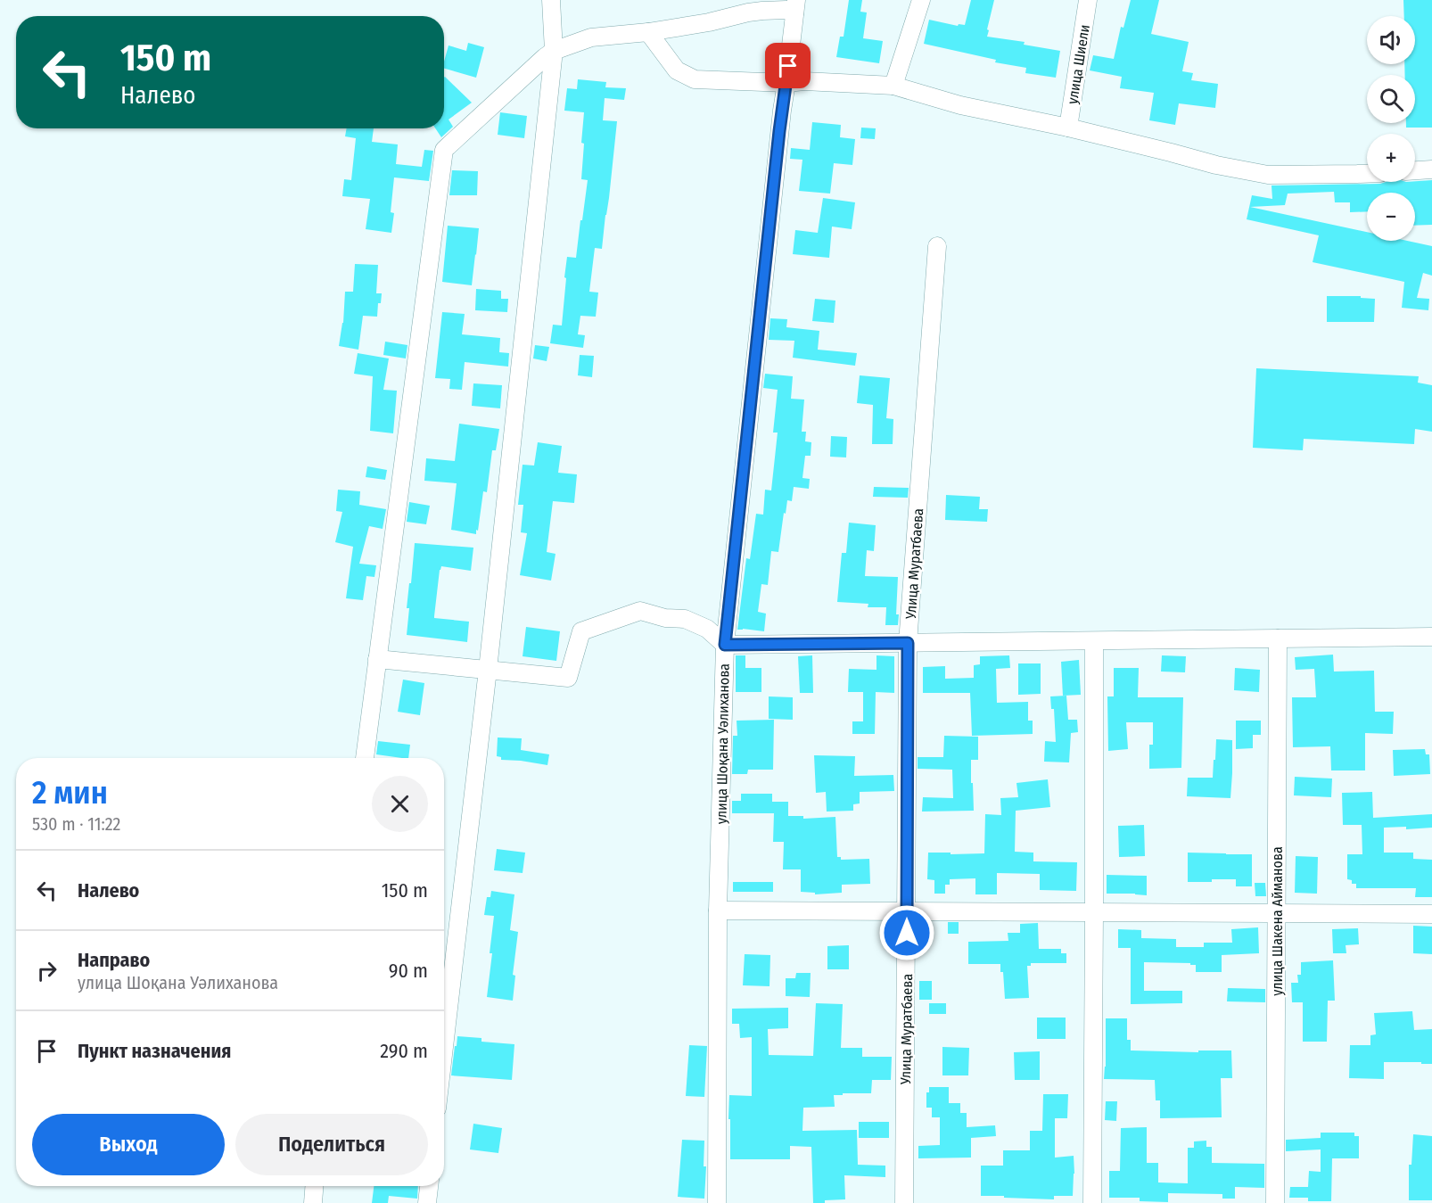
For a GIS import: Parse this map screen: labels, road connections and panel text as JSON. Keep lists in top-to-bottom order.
{
  "streets": {
    "street": [
      "улица Шиели",
      "Улица Муратбаева",
      "улица Шоқана Уәлиханова",
      "улица Шакена Айманова"
    ]
  },
  "page": {
    "map_buttons": ["+", "−"],
    "turn": ["150 m", "Налево"],
    "heading": ["2 мин", "530 m · 11:22"],
    "list": [
      {
        "name": "Налево",
        "value": "150 m"
      },
      {
        "name": "Направо",
        "note": "улица Шоқана Уәлиханова",
        "value": "90 m"
      },
      {
        "name": "Пункт назначения",
        "value": "290 m"
      }
    ],
    "buttons": ["Выход", "Поделиться"]
  }
}
